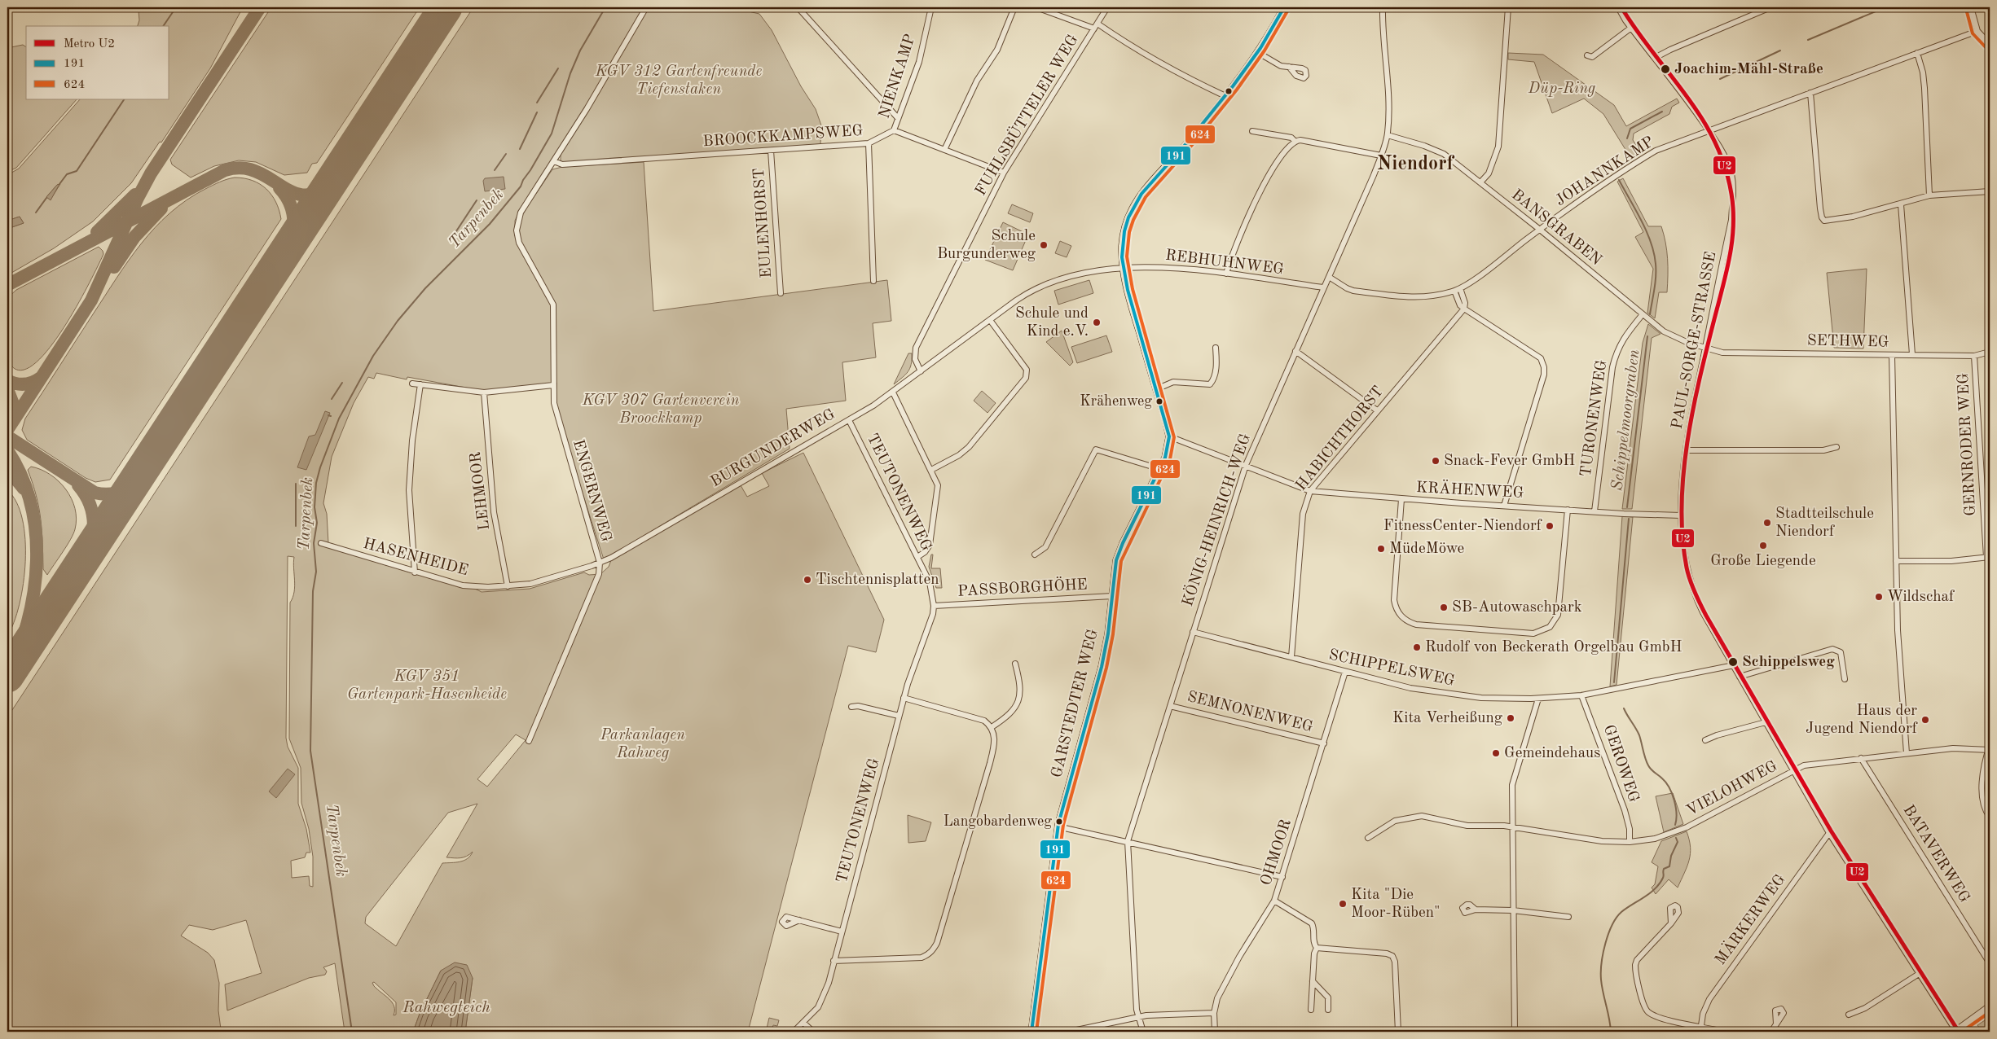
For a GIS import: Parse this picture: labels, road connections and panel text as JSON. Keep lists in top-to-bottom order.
{
  "streets": {
    "main road": ["GARSTEDTER WEG"],
    "street": [
      "NIENKAMP",
      "FUHLSBÜTTELER WEG",
      "BROOCKKAMPSWEG",
      "JOHANNKAMP",
      "EULENHORST",
      "BANSGRABEN",
      "REBHUHNWEG",
      "PAUL-SORGE-STRASSE",
      "SETHWEG",
      "TURONENWEG",
      "HABICHTHORST",
      "GERNRODER WEG",
      "BURGUNDERWEG",
      "LEHMOOR",
      "ENGERNWEG",
      "KRÄHENWEG",
      "TEUTONENWEG",
      "KÖNIG-HEINRICH-WEG",
      "HASENHEIDE",
      "PASSBORGHÖHE",
      "SCHIPPELSWEG",
      "SEMNONENWEG",
      "GEROWEG",
      "VIELOHWEG",
      "OHMOOR",
      "BATAVERWEG",
      "MÄRKERWEG"
    ]
  },
  "crossings": [
    ["NIENKAMP", "BROOCKKAMPSWEG"],
    ["FUHLSBÜTTELER WEG", "BURGUNDERWEG"],
    ["BROOCKKAMPSWEG", "EULENHORST"],
    ["BROOCKKAMPSWEG", "ENGERNWEG"],
    ["JOHANNKAMP", "BANSGRABEN"],
    ["JOHANNKAMP", "PAUL-SORGE-STRASSE"],
    ["BANSGRABEN", "PAUL-SORGE-STRASSE"],
    ["BANSGRABEN", "SETHWEG"],
    ["BANSGRABEN", "TURONENWEG"],
    ["BANSGRABEN", "KÖNIG-HEINRICH-WEG"],
    ["REBHUHNWEG", "BURGUNDERWEG"],
    ["REBHUHNWEG", "KÖNIG-HEINRICH-WEG"],
    ["REBHUHNWEG", "GARSTEDTER WEG"],
    ["PAUL-SORGE-STRASSE", "SETHWEG"],
    ["PAUL-SORGE-STRASSE", "KRÄHENWEG"],
    ["PAUL-SORGE-STRASSE", "SCHIPPELSWEG"],
    ["PAUL-SORGE-STRASSE", "VIELOHWEG"],
    ["PAUL-SORGE-STRASSE", "MÄRKERWEG"],
    ["SETHWEG", "GERNRODER WEG"],
    ["TURONENWEG", "KRÄHENWEG"],
    ["HABICHTHORST", "KRÄHENWEG"],
    ["HABICHTHORST", "SCHIPPELSWEG"],
    ["BURGUNDERWEG", "ENGERNWEG"],
    ["BURGUNDERWEG", "TEUTONENWEG"],
    ["BURGUNDERWEG", "HASENHEIDE"],
    ["BURGUNDERWEG", "GARSTEDTER WEG"],
    ["LEHMOOR", "HASENHEIDE"],
    ["ENGERNWEG", "HASENHEIDE"],
    ["KRÄHENWEG", "KÖNIG-HEINRICH-WEG"],
    ["KRÄHENWEG", "GARSTEDTER WEG"],
    ["TEUTONENWEG", "PASSBORGHÖHE"],
    ["KÖNIG-HEINRICH-WEG", "SCHIPPELSWEG"],
    ["KÖNIG-HEINRICH-WEG", "SEMNONENWEG"],
    ["PASSBORGHÖHE", "GARSTEDTER WEG"],
    ["SCHIPPELSWEG", "GEROWEG"],
    ["SCHIPPELSWEG", "OHMOOR"],
    ["SEMNONENWEG", "OHMOOR"],
    ["GEROWEG", "VIELOHWEG"],
    ["VIELOHWEG", "BATAVERWEG"]
  ],
  "districts": ["Niendorf"],
  "water": ["Tarpenbek", "Schippelmoorgraben", "Rahwegteich"],
  "parks": [
    "KGV 312 Gartenfreunde Tiefenstaken",
    "Düp-Ring",
    "KGV 307 Gartenverein Broockkamp",
    "KGV 351 Gartenpark-Hasenheide",
    "Parkanlagen Rahweg"
  ],
  "places": [
    "Joachim-Mähl-Straße",
    "Schule Burgunderweg",
    "Schule und Kind e.V.",
    "Krähenweg",
    "Snack-Fever GmbH",
    "Stadtteilschule Niendorf",
    "FitnessCenter-Niendorf",
    "Große Liegende",
    "MüdeMöwe",
    "Tischtennisplatten",
    "Wildschaf",
    "SB-Autowaschpark",
    "Rudolf von Beckerath Orgelbau GmbH",
    "Schippelsweg",
    "Kita Verheißung",
    "Haus der Jugend Niendorf",
    "Gemeindehaus",
    "Langobardenweg",
    "Kita \"Die Moor-Rüben\""
  ],
  "lines": ["metro line U2", "transit line 191", "transit line 624"],
  "legend": ["Metro U2", "191", "624"]
}
